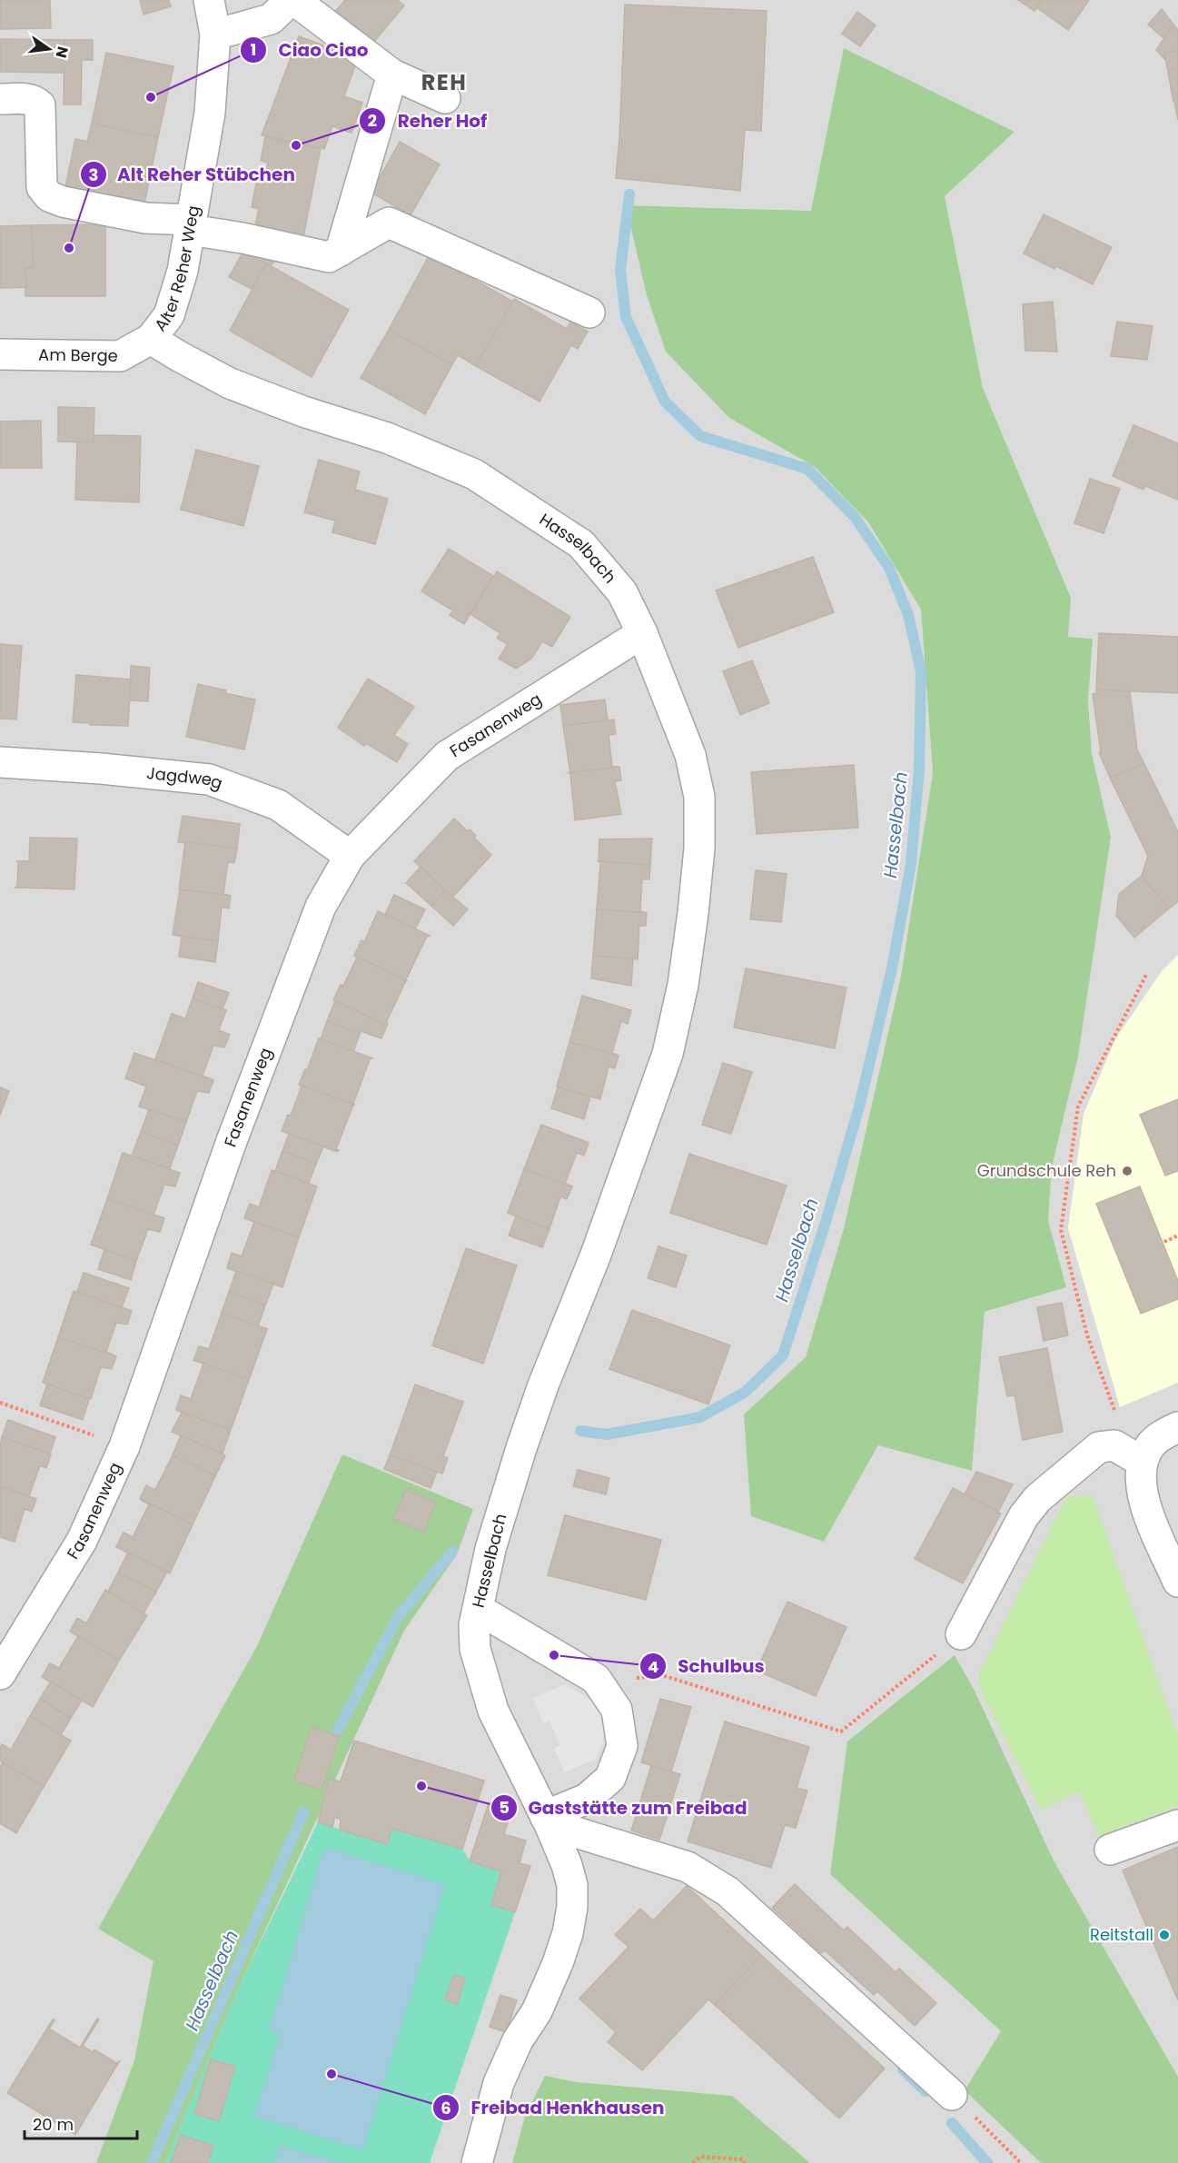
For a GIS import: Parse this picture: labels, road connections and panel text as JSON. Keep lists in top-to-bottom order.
{
  "streets": {
    "street": [
      "Alter Reher Weg",
      "Am Berge",
      "Hasselbach",
      "Fasanenweg",
      "Jagdweg"
    ]
  },
  "crossings": [
    ["Alter Reher Weg", "Am Berge"],
    ["Alter Reher Weg", "Hasselbach"],
    ["Am Berge", "Hasselbach"],
    ["Hasselbach", "Fasanenweg"],
    ["Fasanenweg", "Jagdweg"]
  ],
  "districts": ["REH"],
  "water": ["Hasselbach"],
  "places": [
    "Ciao Ciao",
    "Reher Hof",
    "Alt Reher Stübchen",
    "Grundschule Reh",
    "Schulbus",
    "Gaststätte zum Freibad",
    "Reitstall",
    "Freibad Henkhausen"
  ],
  "scale_bar": "20 m",
  "north": "right"
}
